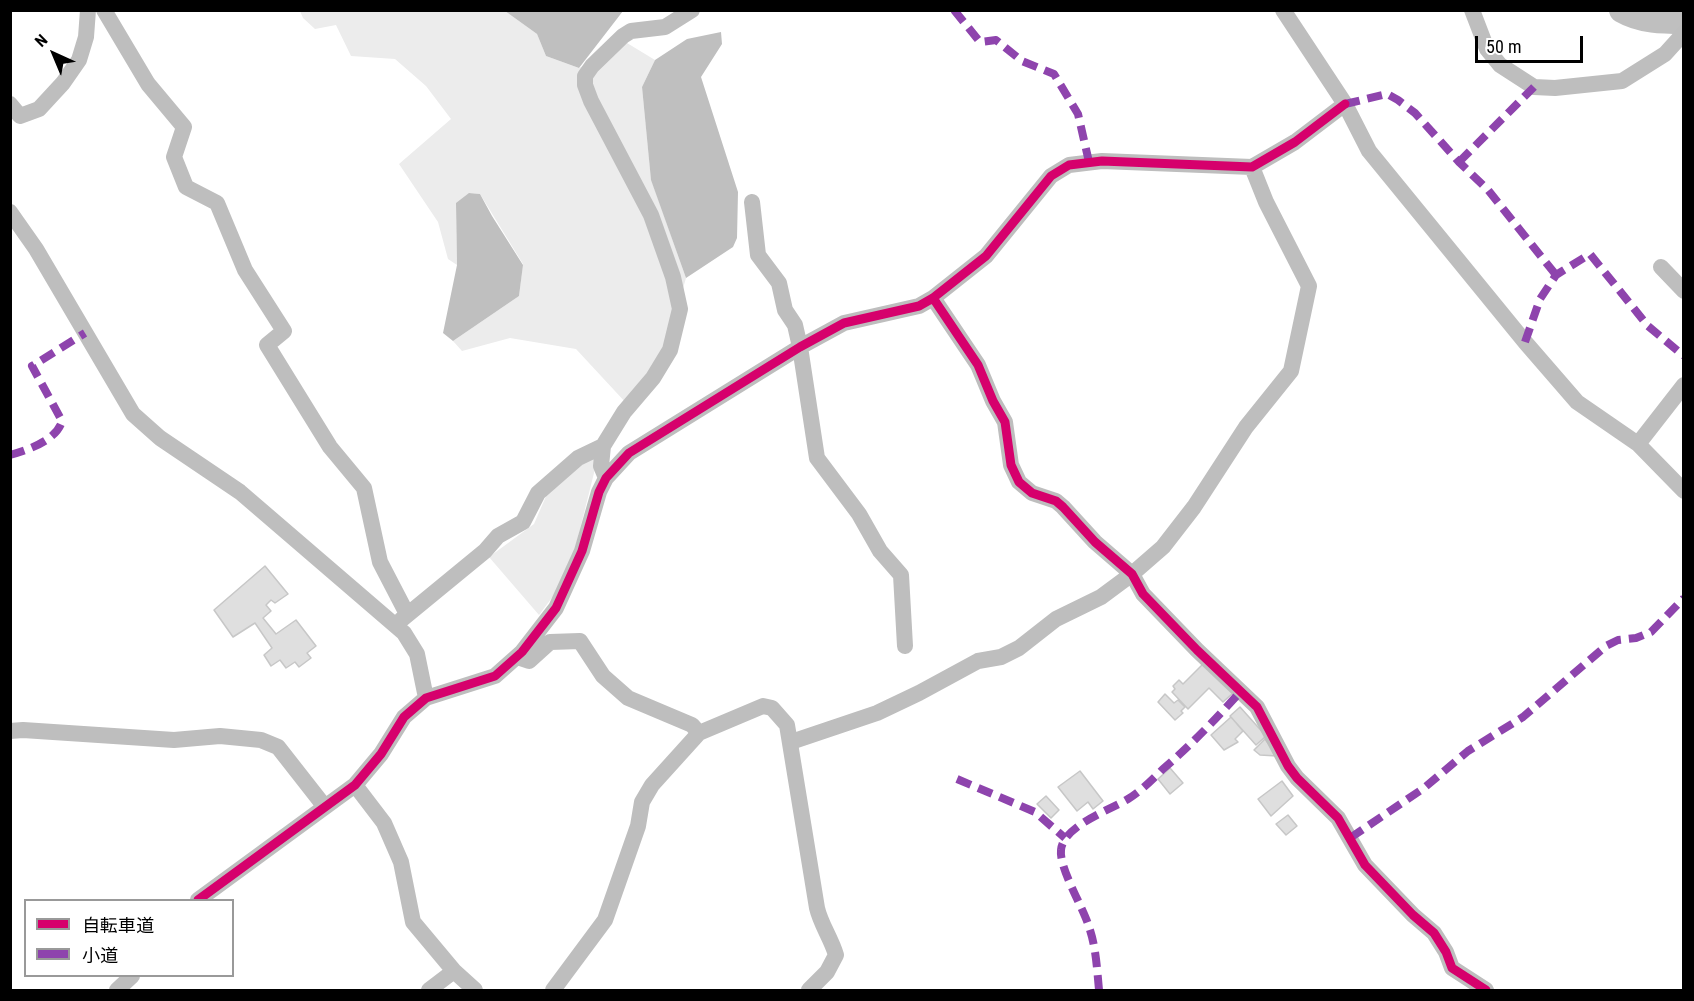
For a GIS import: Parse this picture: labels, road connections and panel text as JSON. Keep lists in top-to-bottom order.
{
  "legend": ["自転車道", "小道"],
  "scale_bar": "50 m",
  "north": "top left"
}
